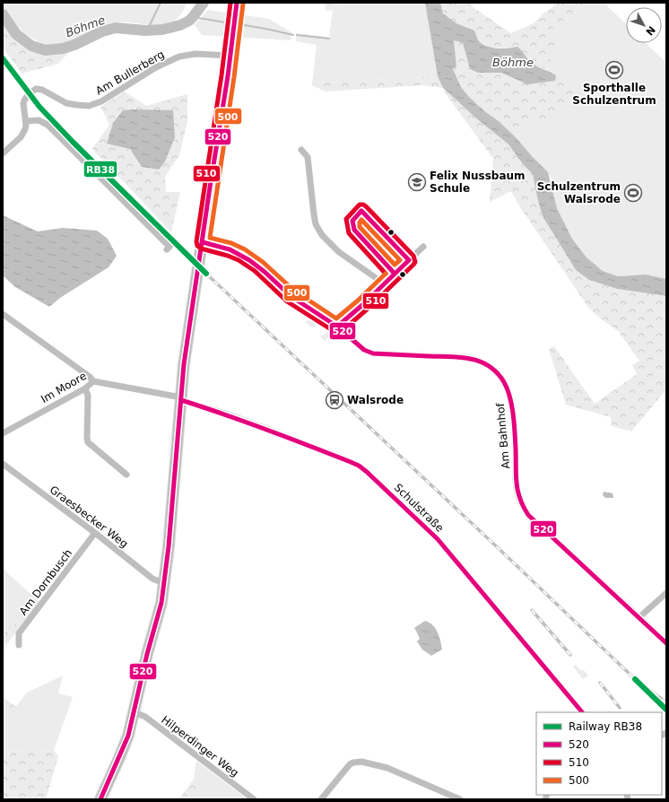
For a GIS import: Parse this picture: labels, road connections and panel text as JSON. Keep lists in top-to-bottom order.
{
  "streets": {
    "street": [
      "Am Bullerberg",
      "Im Moore",
      "Am Bahnhof",
      "Schulstraße",
      "Graesbecker Weg",
      "Am Dornbusch",
      "Hilperdinger Weg"
    ]
  },
  "crossings": [
    ["Im Moore", "Schulstraße"],
    ["Graesbecker Weg", "Am Dornbusch"]
  ],
  "water": ["Böhme"],
  "places": {
    "sports": ["Sporthalle Schulzentrum", "Schulzentrum Walsrode"],
    "school or university": ["Felix Nussbaum Schule"],
    "station": ["Walsrode"]
  },
  "lines": [
    "transit line 520",
    "transit line 510",
    "transit line 500",
    "rail line RB38"
  ],
  "legend": [
    "Railway RB38",
    "520",
    "510",
    "500"
  ],
  "north": "bottom right"
}
